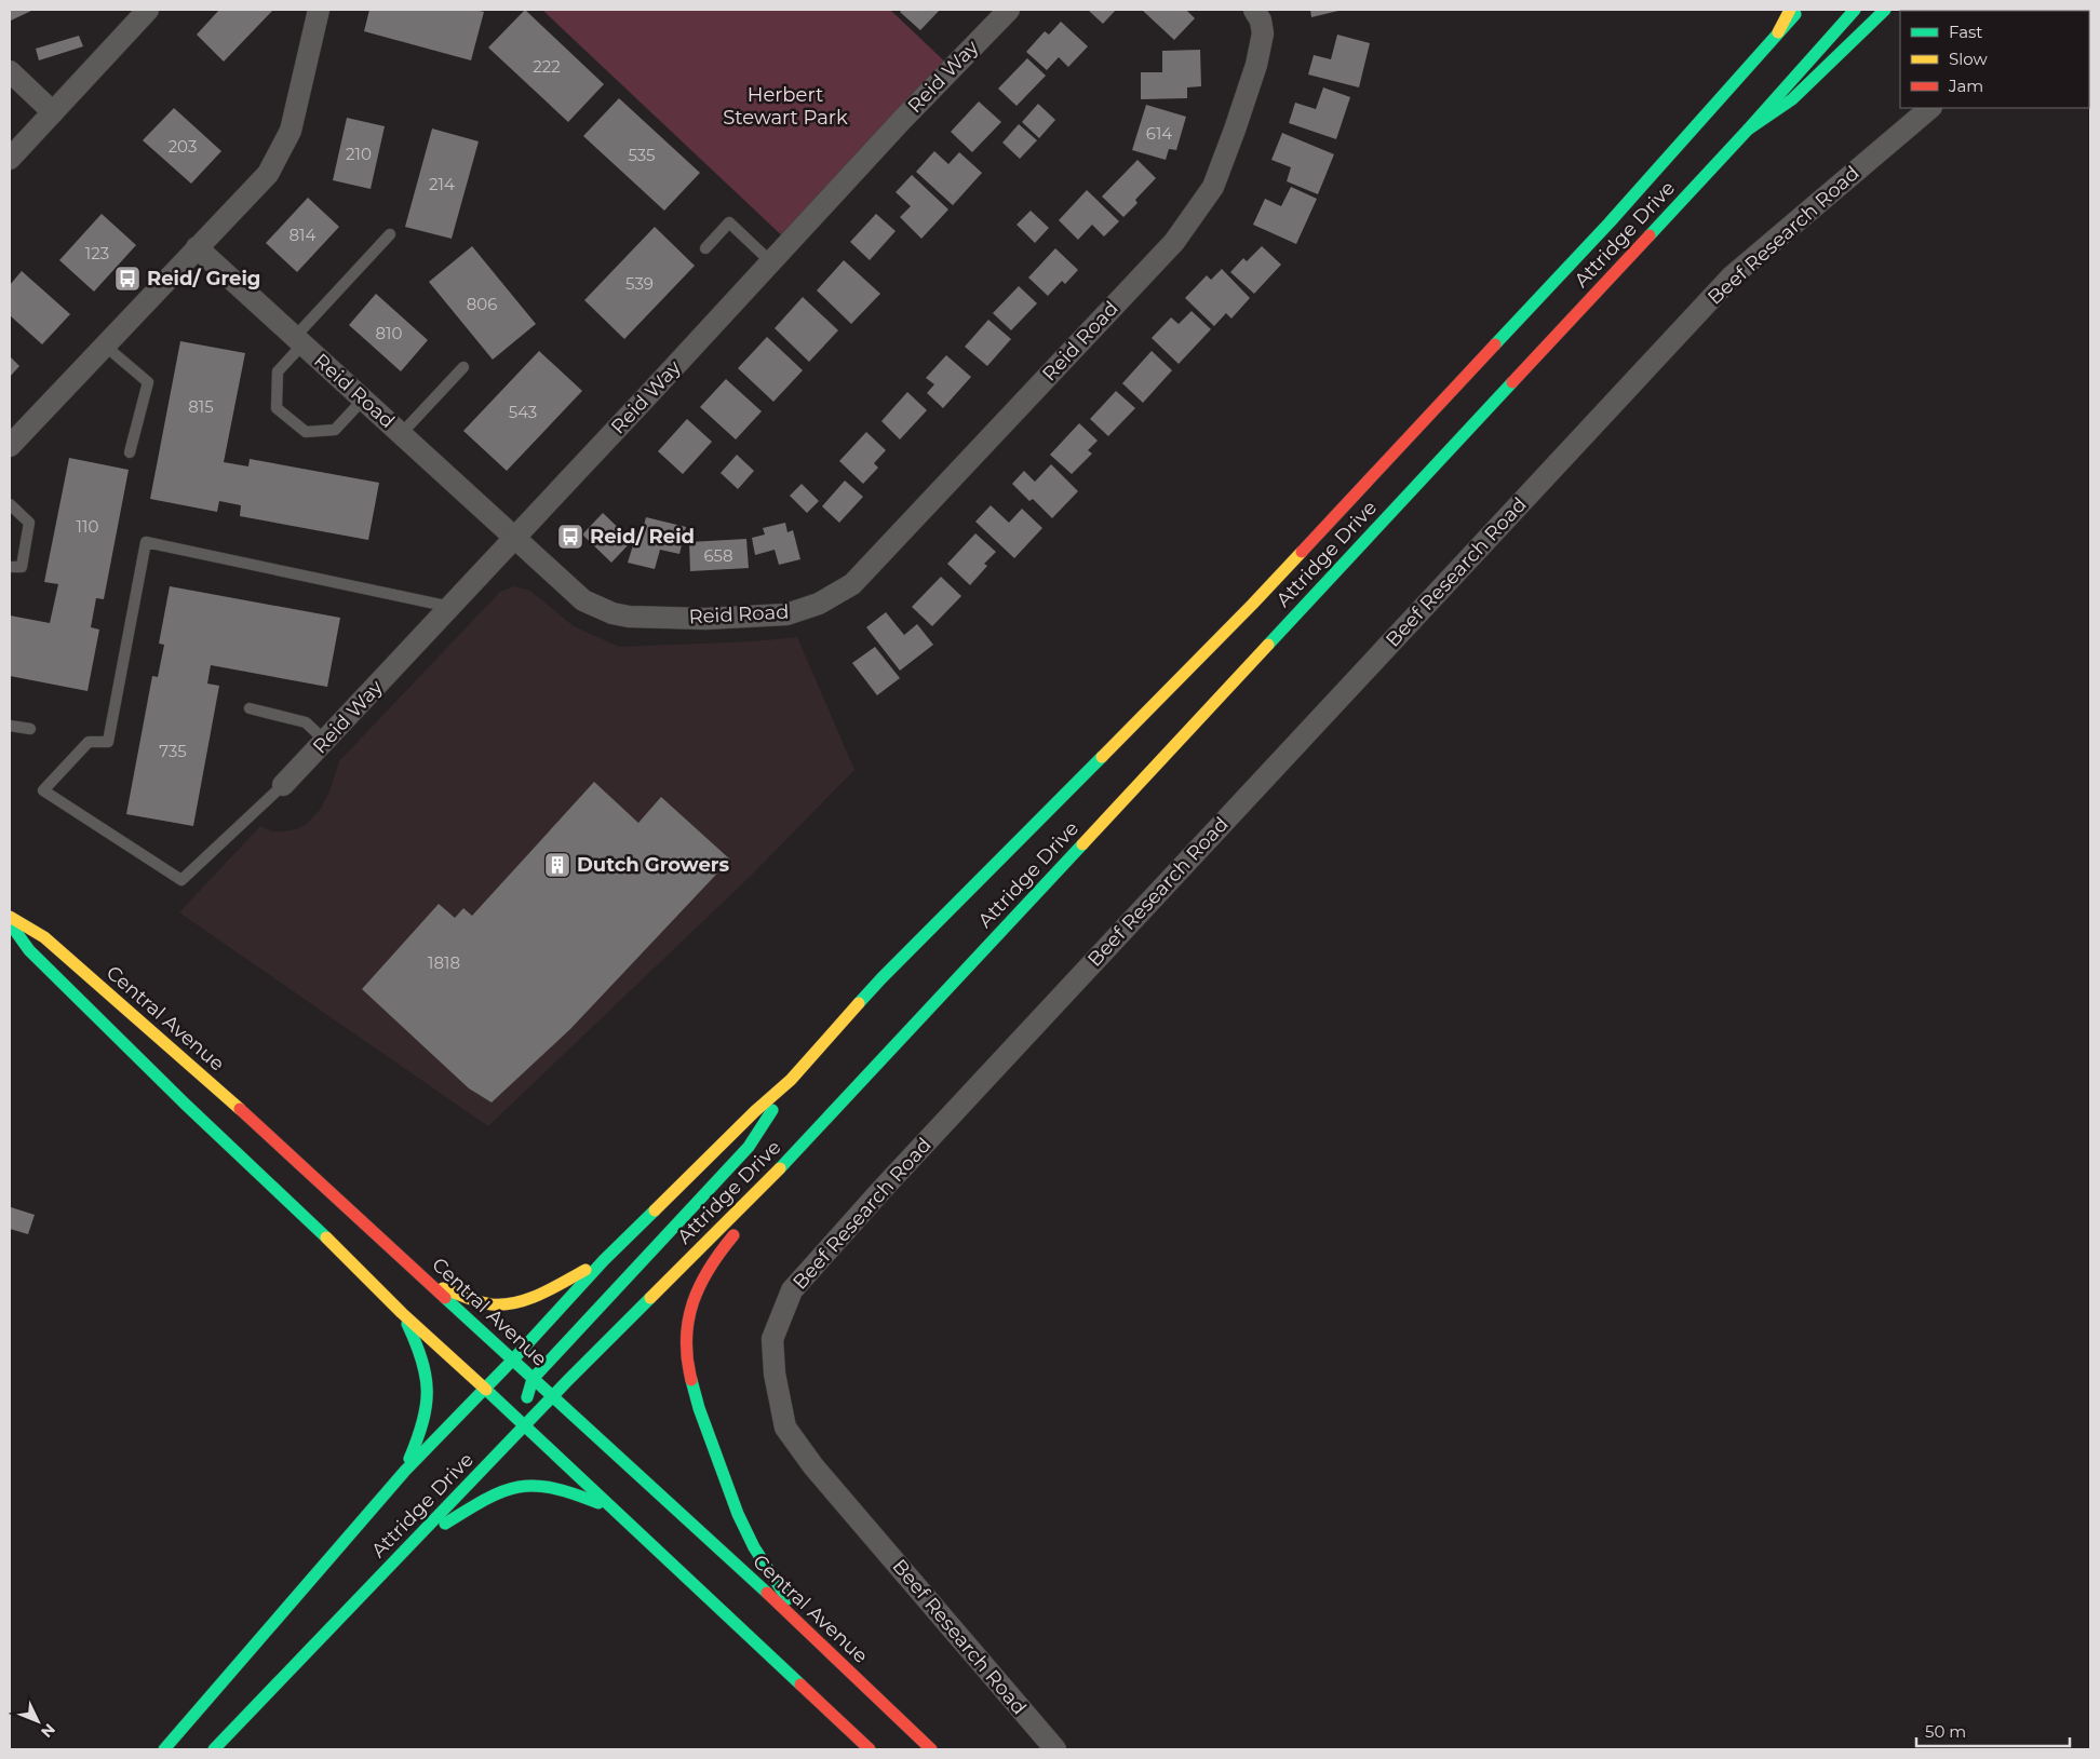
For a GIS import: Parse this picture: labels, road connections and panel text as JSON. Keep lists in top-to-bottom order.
{
  "streets": {
    "main road": ["Attridge Drive", "Central Avenue"],
    "street": ["Reid Way", "Beef Research Road", "Reid Road"]
  },
  "crossings": [
    ["Reid Way", "Reid Road"],
    ["Attridge Drive", "Central Avenue"]
  ],
  "parks": ["Herbert Stewart Park"],
  "places": {
    "bus stop": ["Reid/ Greig", "Reid/ Reid"],
    "building": ["Dutch Growers"]
  },
  "house_numbers": [
    "222",
    "614",
    "203",
    "210",
    "535",
    "214",
    "814",
    "123",
    "539",
    "806",
    "810",
    "815",
    "543",
    "110",
    "658",
    "735",
    "1818"
  ],
  "legend": ["Fast", "Slow", "Jam"],
  "scale_bar": "50 m",
  "north": "bottom right"
}
